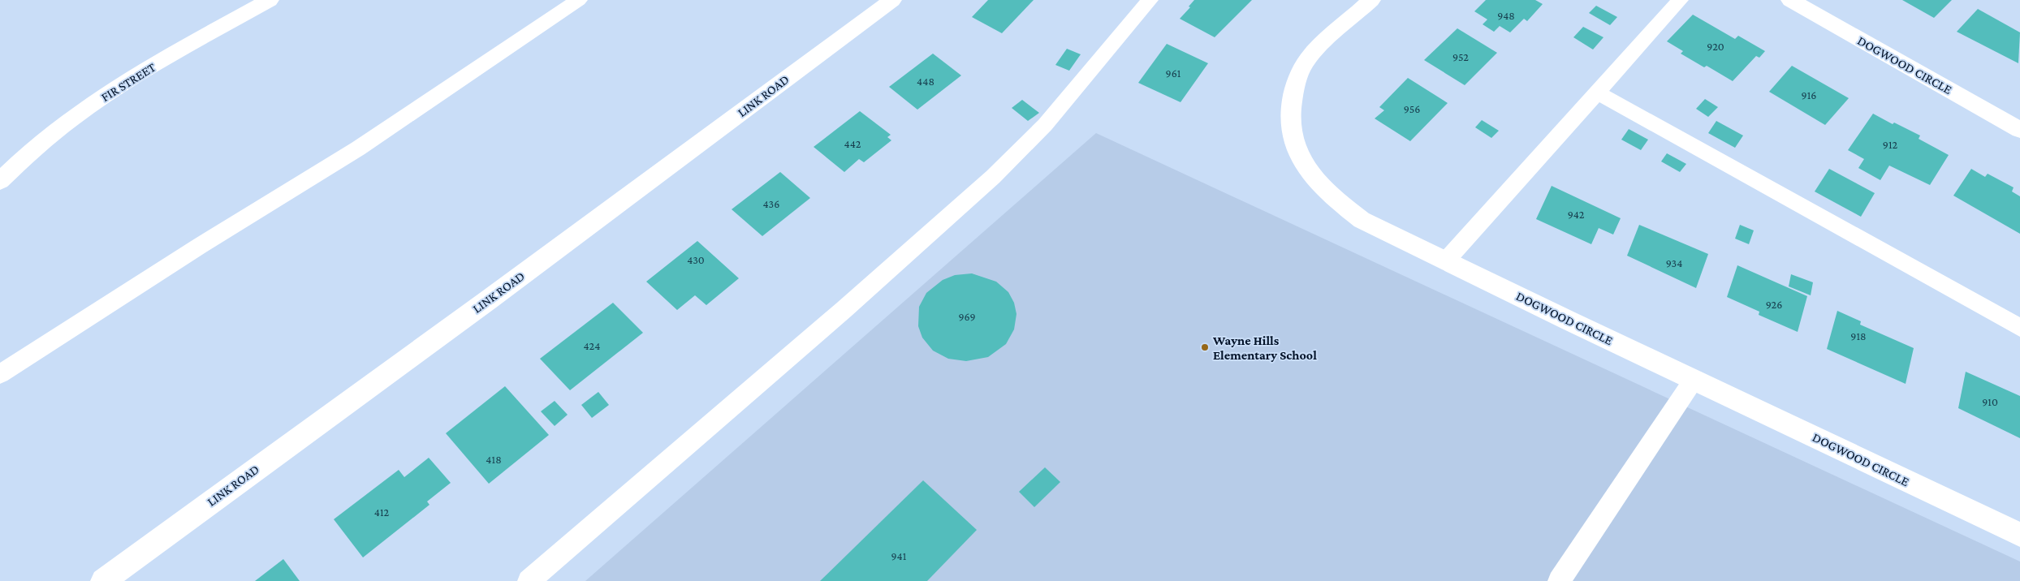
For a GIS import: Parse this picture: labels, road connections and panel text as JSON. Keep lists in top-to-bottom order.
{
  "streets": {
    "street": ["DOGWOOD CIRCLE", "FIR STREET", "LINK ROAD"]
  },
  "places": ["Wayne Hills Elementary School"],
  "house_numbers": [
    "948",
    "920",
    "952",
    "961",
    "448",
    "916",
    "956",
    "442",
    "912",
    "436",
    "942",
    "430",
    "934",
    "926",
    "969",
    "918",
    "424",
    "910",
    "418",
    "412",
    "941"
  ]
}
